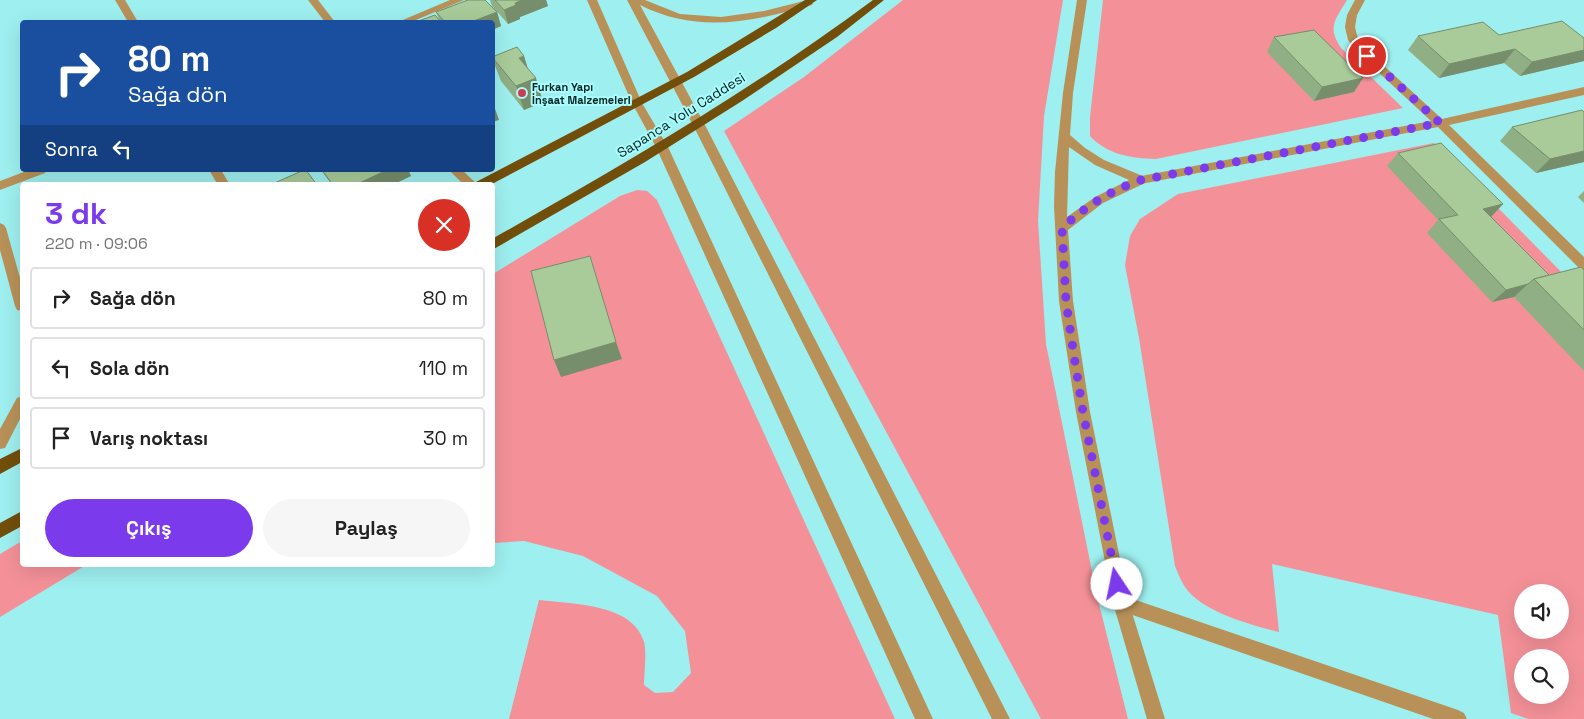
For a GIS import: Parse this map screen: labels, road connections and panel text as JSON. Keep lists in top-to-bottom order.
{
  "streets": {
    "highway": ["Sapanca Yolu Caddesi"]
  },
  "places": ["Furkan Yapı İnşaat Malzemeleri"],
  "page": {
    "turn": ["80 m", "Sağa dön"],
    "then": "Sonra",
    "heading": ["3 dk", "220 m · 09:06"],
    "list": [
      {
        "name": "Sağa dön",
        "value": "80 m"
      },
      {
        "name": "Sola dön",
        "value": "110 m"
      },
      {
        "name": "Varış noktası",
        "value": "30 m"
      }
    ],
    "buttons": ["Çıkış", "Paylaş"]
  }
}
